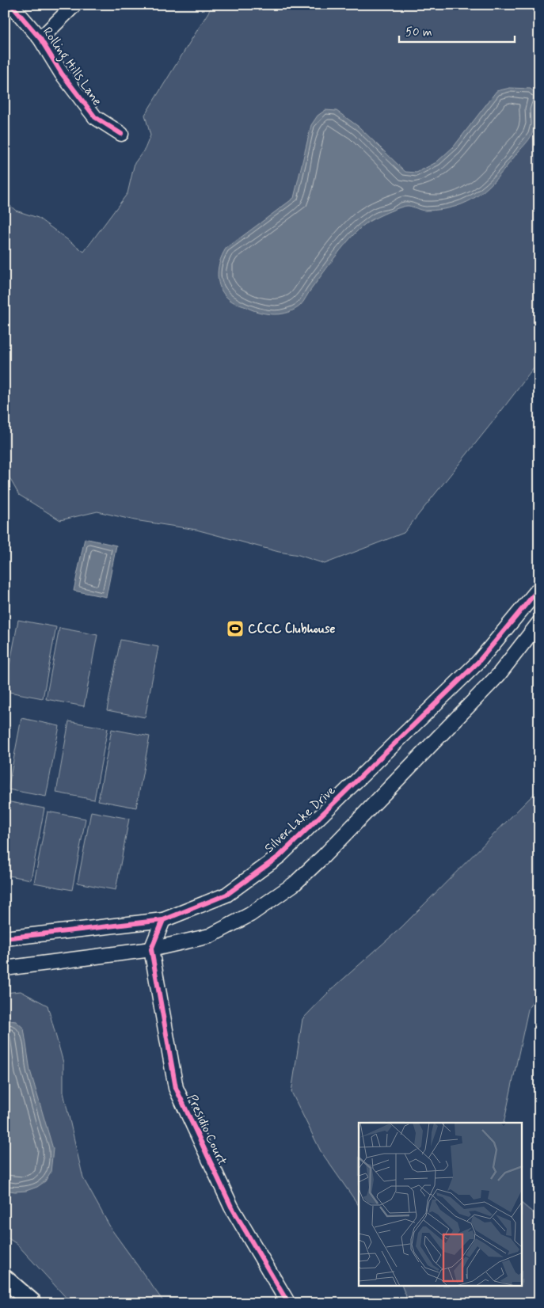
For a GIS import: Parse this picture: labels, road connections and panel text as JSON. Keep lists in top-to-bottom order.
{
  "streets": {
    "street": ["Rolling Hills Lane", "Silver Lake Drive", "Presidio Court"]
  },
  "places": {
    "sports": ["CCCC Clubhouse"]
  },
  "scale_bar": "50 m"
}
